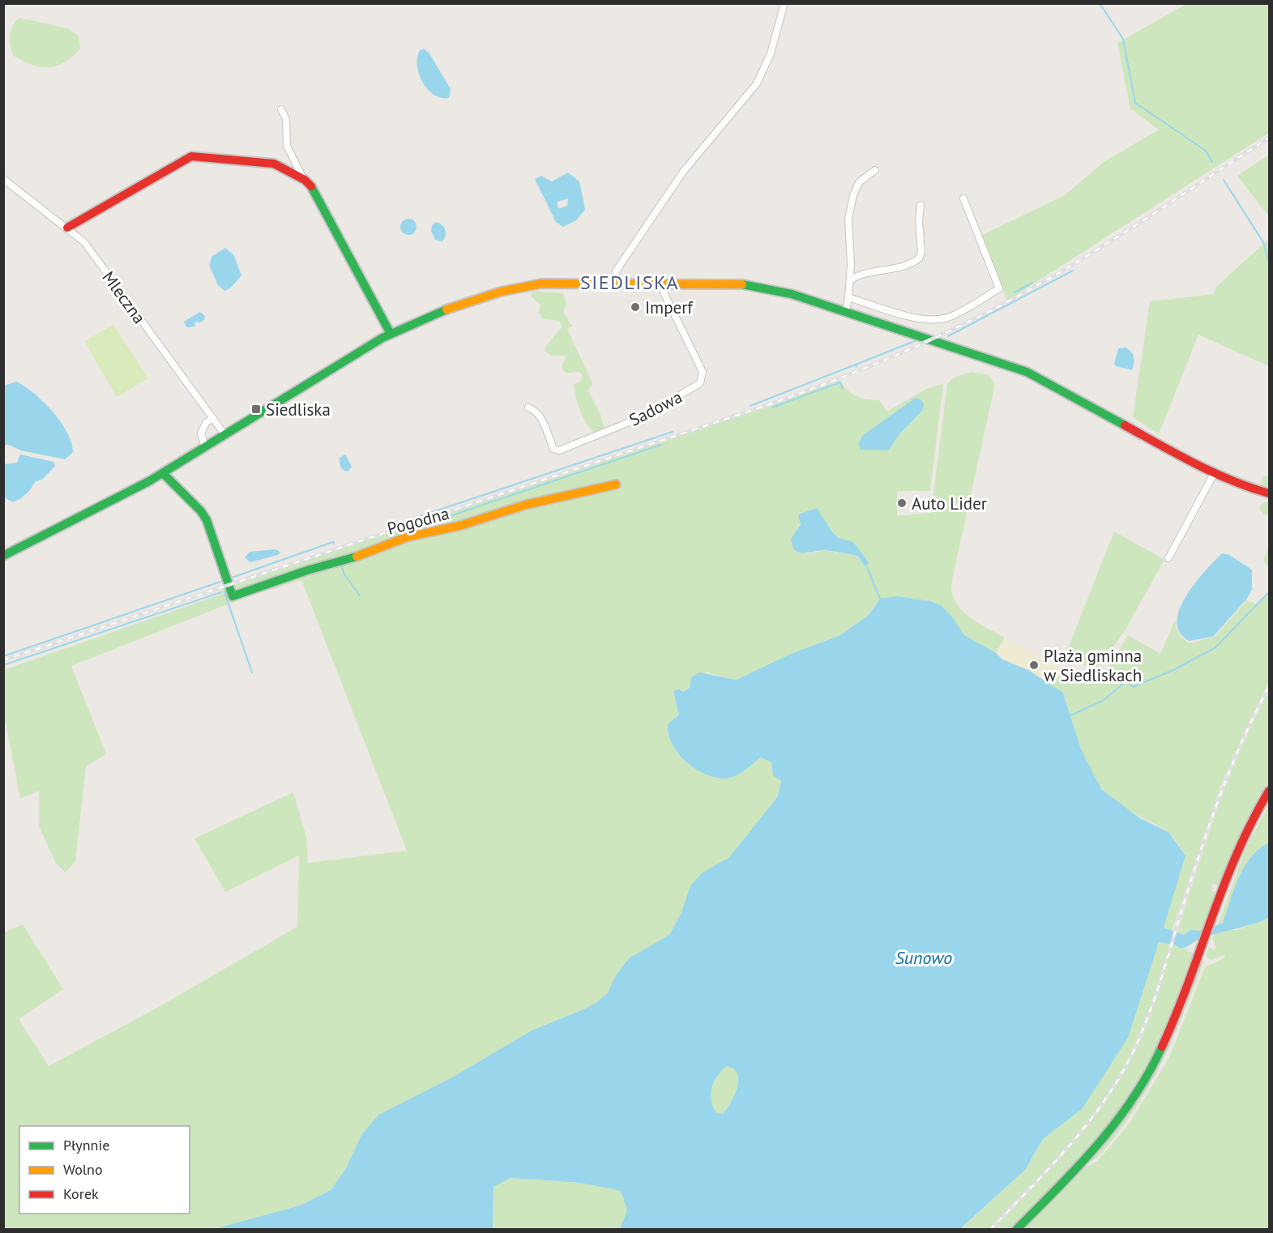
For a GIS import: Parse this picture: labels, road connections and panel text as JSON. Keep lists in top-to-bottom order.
{
  "streets": {
    "main road": ["Pogodna"],
    "street": ["Mleczna", "Sadowa"]
  },
  "districts": ["SIEDLISKA"],
  "water": ["Sunowo"],
  "places": {
    "other": ["Imperf", "Auto Lider", "Plaża gminna w Siedliskach"],
    "transit": ["Siedliska"]
  },
  "legend": ["Płynnie", "Wolno", "Korek"]
}
